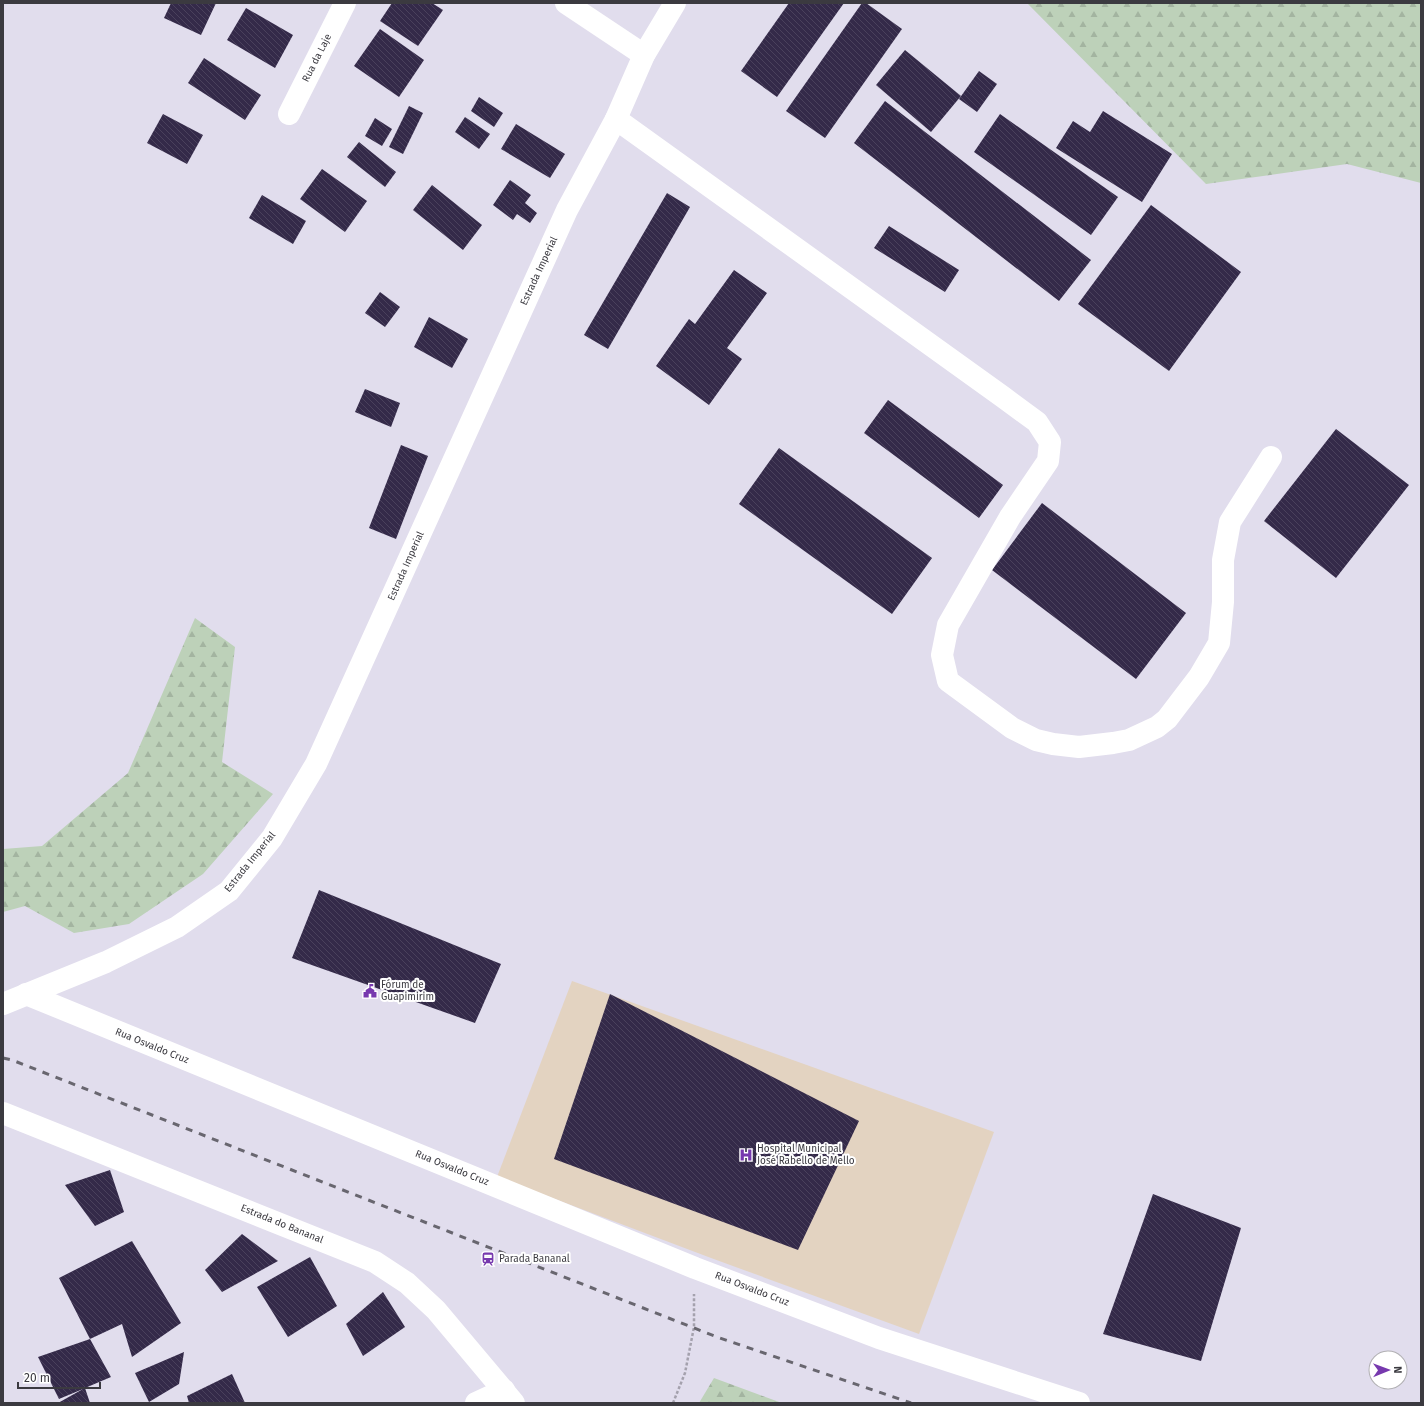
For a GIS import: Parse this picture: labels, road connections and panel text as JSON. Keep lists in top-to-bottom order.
{
  "streets": {
    "street": [
      "Rua da Laje",
      "Estrada Imperial",
      "Rua Osvaldo Cruz",
      "Estrada do Bananal"
    ]
  },
  "crossings": [
    ["Estrada Imperial", "Rua Osvaldo Cruz"]
  ],
  "places": {
    "public building": ["Fórum de Guapimirim"],
    "hospital": ["Hospital Municipal José Rabello de Mello"],
    "station": ["Parada Bananal"]
  },
  "scale_bar": "20 m",
  "north": "right"
}
